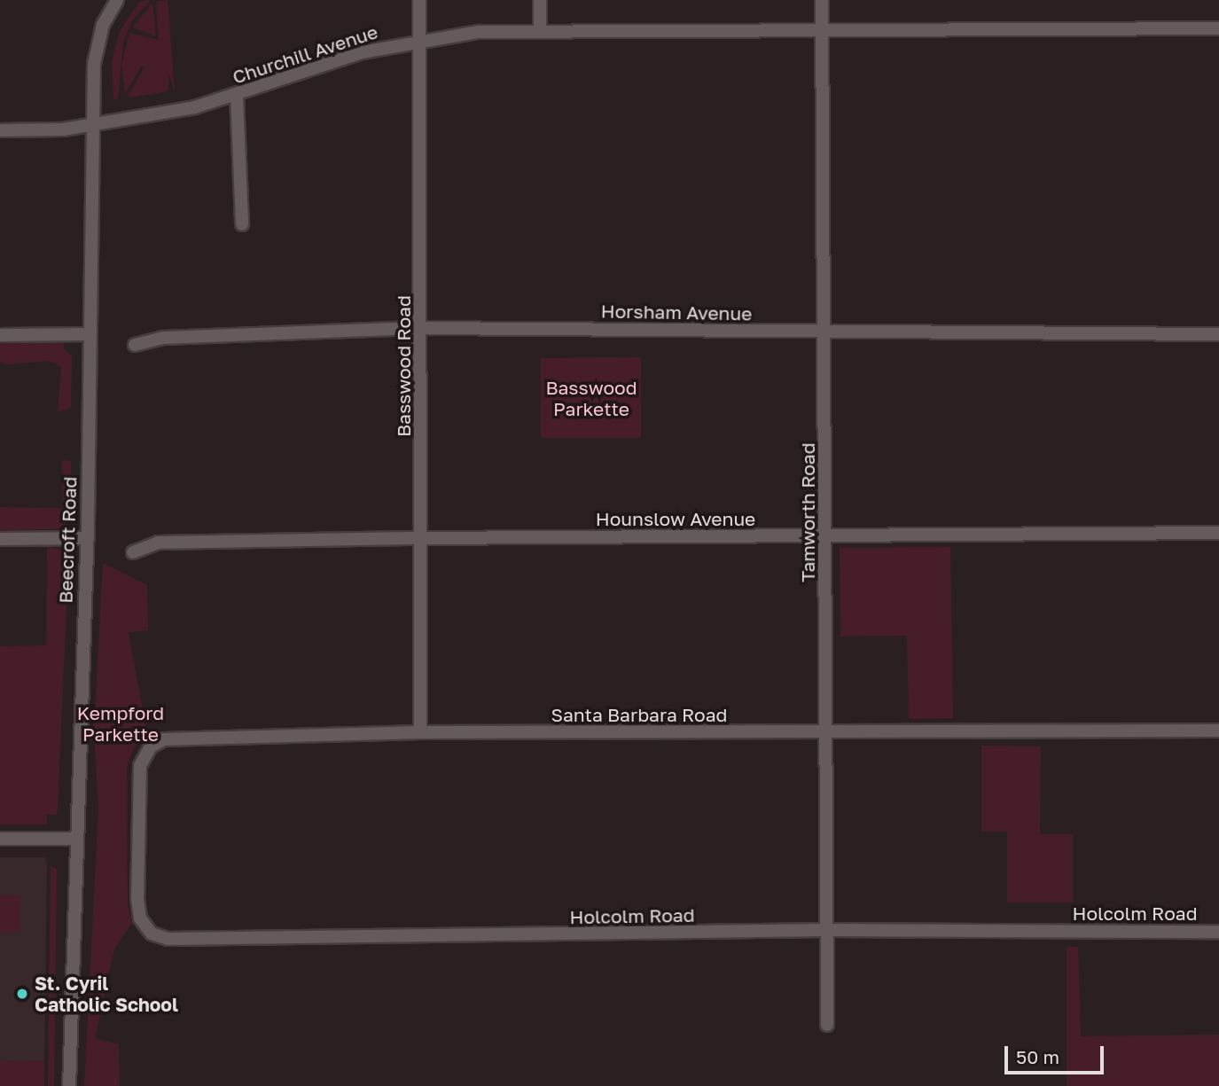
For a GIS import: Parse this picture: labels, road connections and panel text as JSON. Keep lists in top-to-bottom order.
{
  "streets": {
    "street": [
      "Churchill Avenue",
      "Horsham Avenue",
      "Basswood Road",
      "Tamworth Road",
      "Hounslow Avenue",
      "Beecroft Road",
      "Santa Barbara Road",
      "Holcolm Road"
    ]
  },
  "crossings": [
    ["Churchill Avenue", "Basswood Road"],
    ["Churchill Avenue", "Tamworth Road"],
    ["Churchill Avenue", "Beecroft Road"],
    ["Horsham Avenue", "Basswood Road"],
    ["Horsham Avenue", "Tamworth Road"],
    ["Basswood Road", "Hounslow Avenue"],
    ["Basswood Road", "Santa Barbara Road"],
    ["Tamworth Road", "Hounslow Avenue"],
    ["Tamworth Road", "Santa Barbara Road"],
    ["Tamworth Road", "Holcolm Road"],
    ["Santa Barbara Road", "Holcolm Road"]
  ],
  "parks": ["Basswood Parkette", "Kempford Parkette"],
  "places": ["St. Cyril Catholic School"],
  "scale_bar": "50 m"
}
